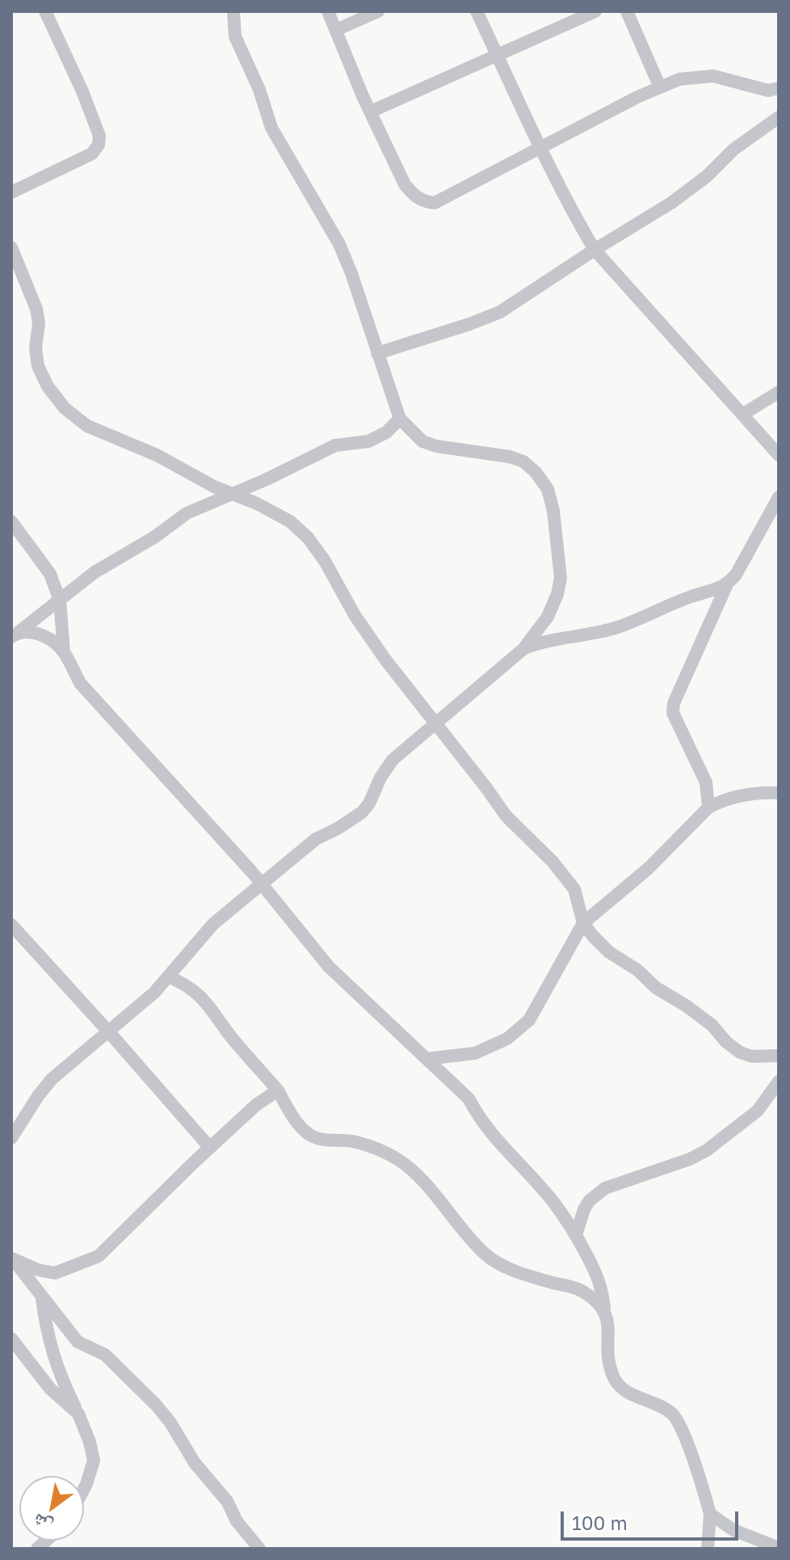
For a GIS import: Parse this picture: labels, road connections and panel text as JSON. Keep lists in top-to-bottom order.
{
  "scale_bar": "100 m",
  "north": "bottom left"
}
